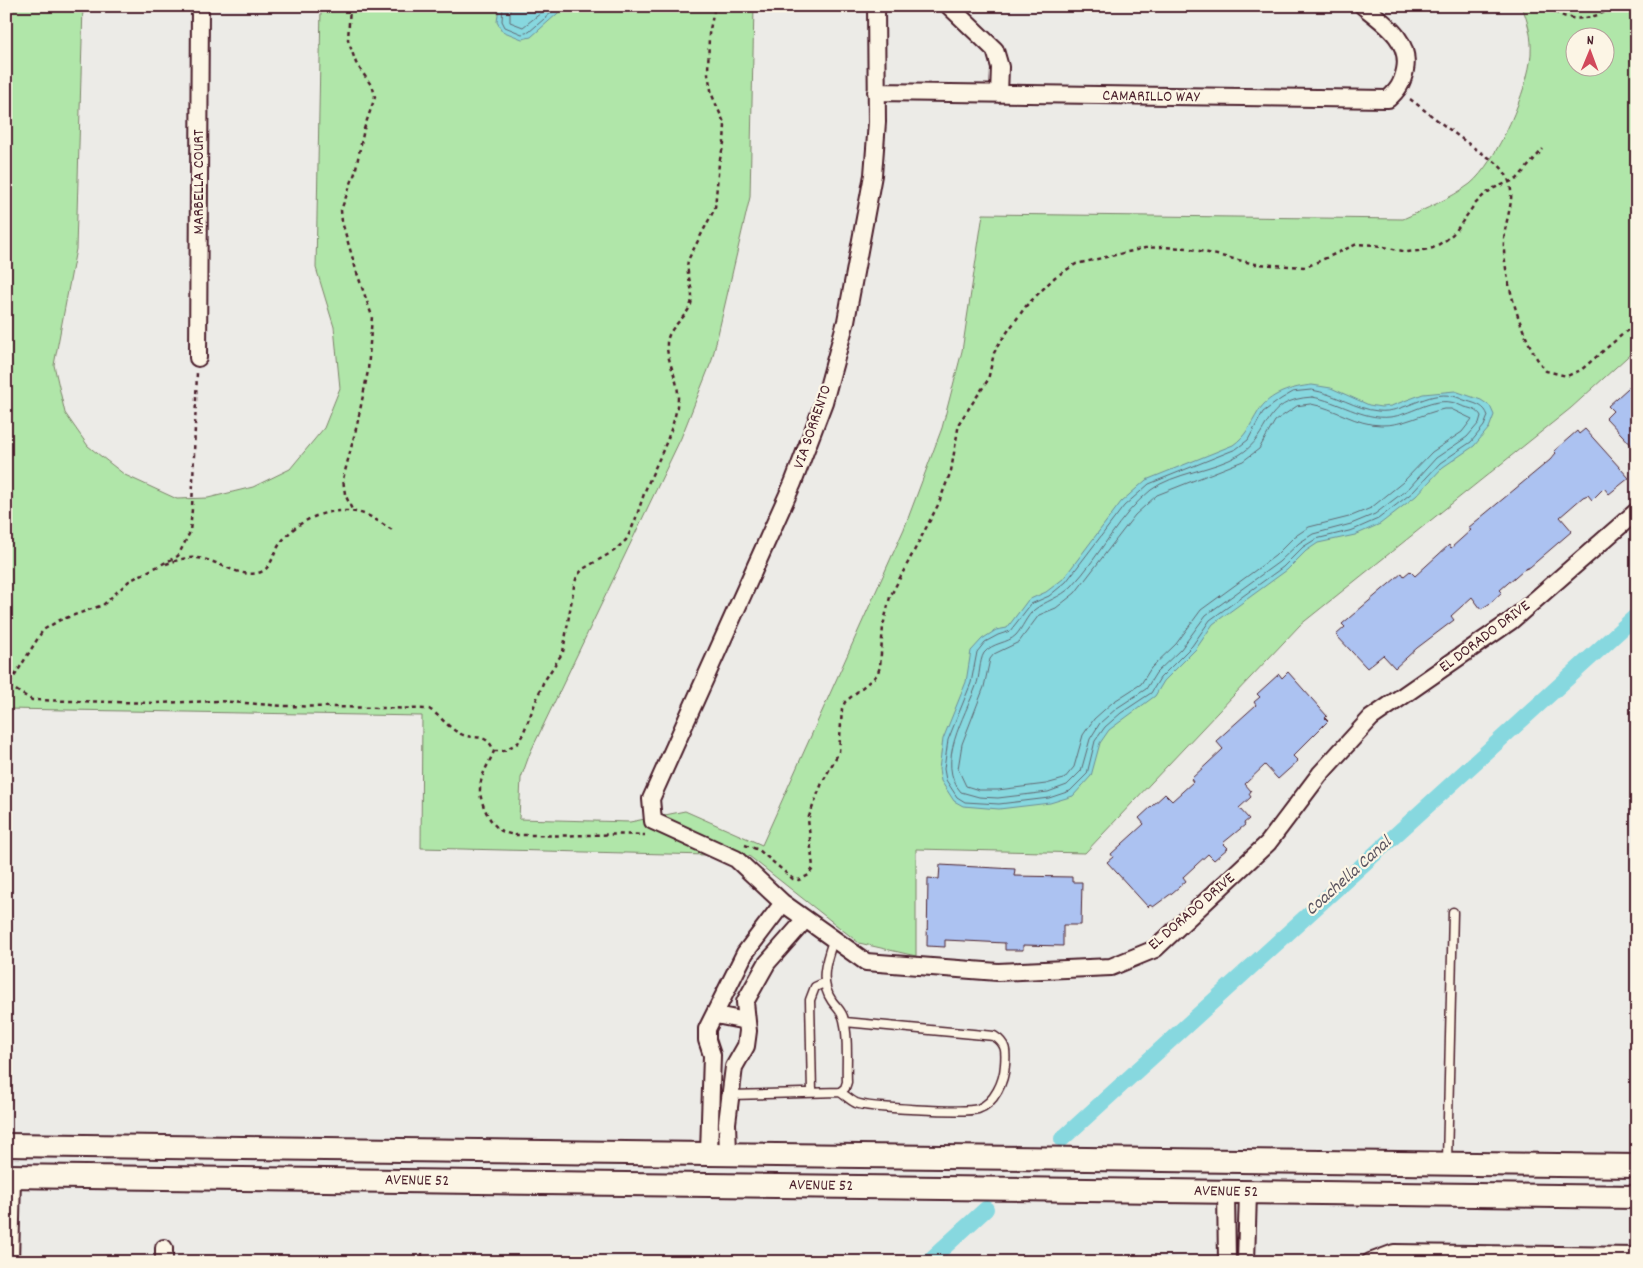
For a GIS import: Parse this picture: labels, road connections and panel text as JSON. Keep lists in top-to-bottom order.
{
  "streets": {
    "main road": ["AVENUE 52"],
    "street": [
      "CAMARILLO WAY",
      "MARBELLA COURT",
      "VIA SORRENTO",
      "EL DORADO DRIVE"
    ]
  },
  "crossings": [
    ["CAMARILLO WAY", "VIA SORRENTO"],
    ["VIA SORRENTO", "EL DORADO DRIVE"]
  ],
  "water": ["Coachella Canal"],
  "north": "top"
}
